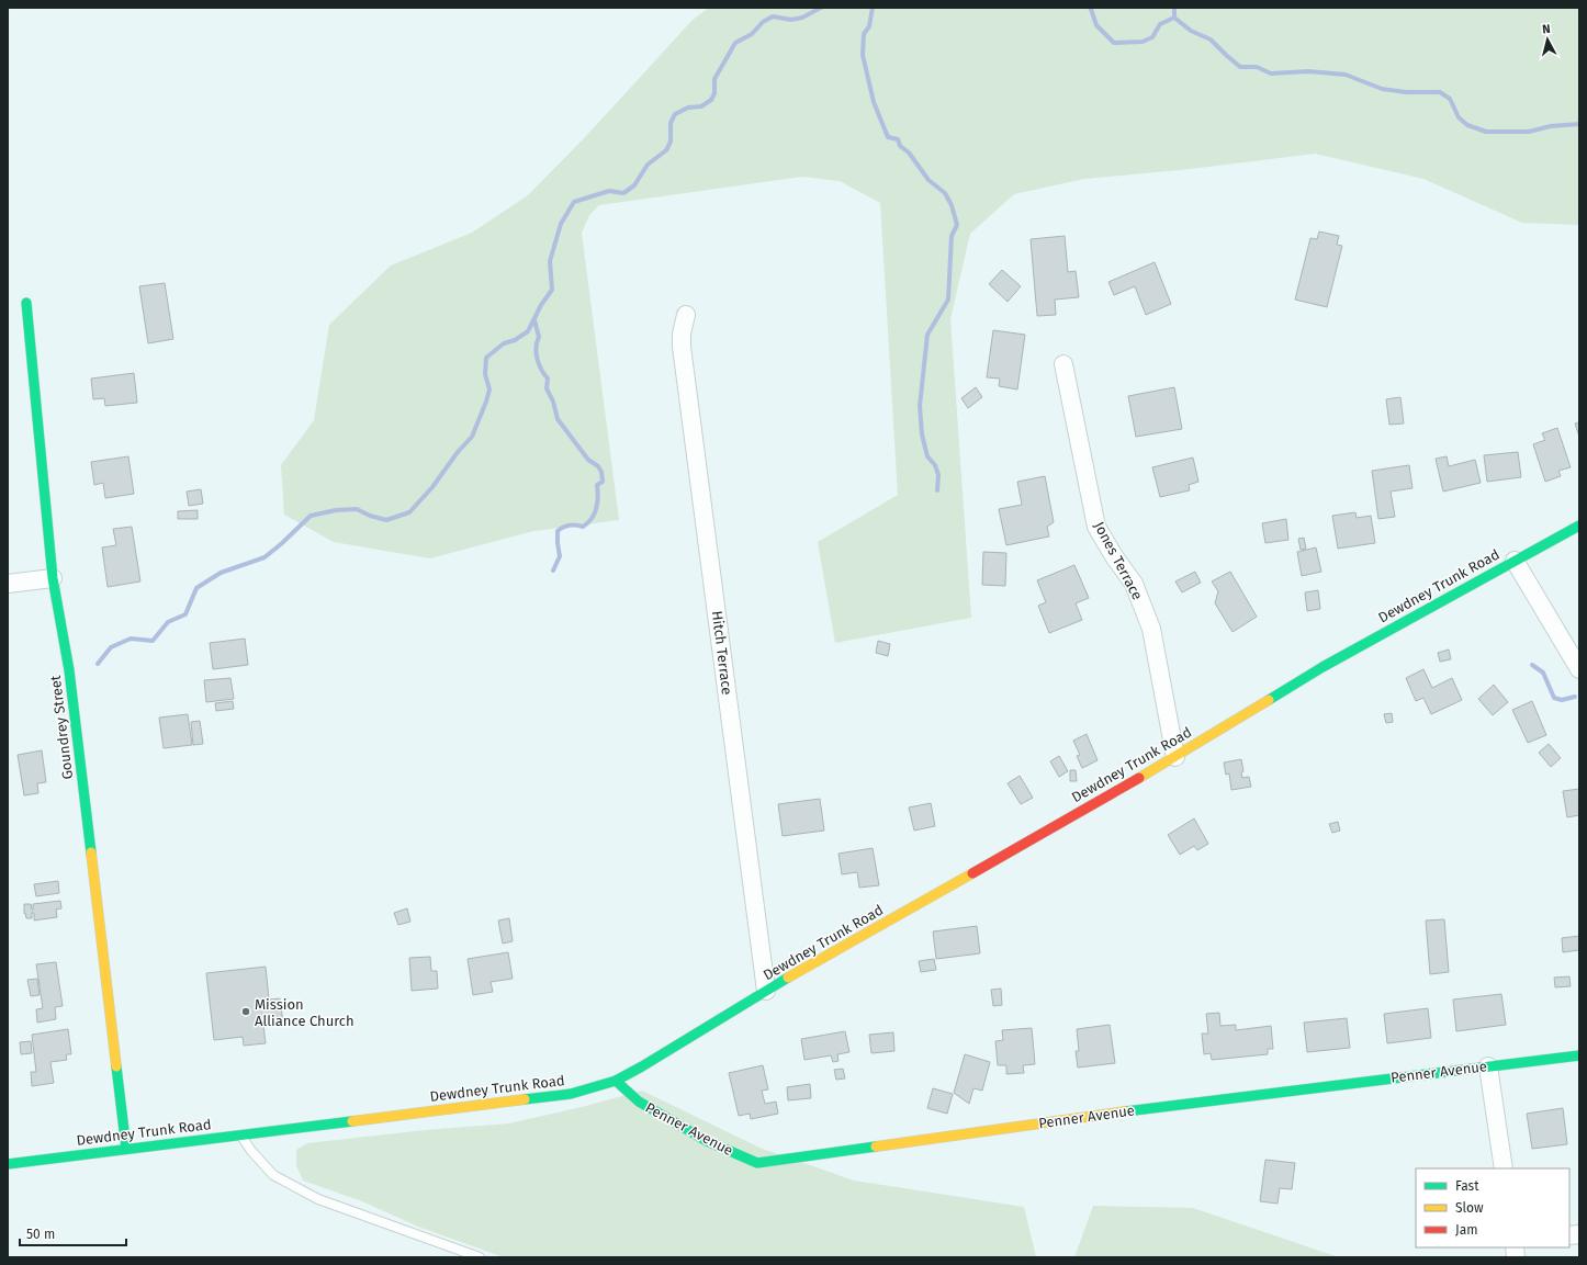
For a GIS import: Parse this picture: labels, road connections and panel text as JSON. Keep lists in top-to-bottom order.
{
  "streets": {
    "street": [
      "Jones Terrace",
      "Dewdney Trunk Road",
      "Hitch Terrace",
      "Goundrey Street",
      "Penner Avenue"
    ]
  },
  "crossings": [
    ["Jones Terrace", "Dewdney Trunk Road"],
    ["Dewdney Trunk Road", "Hitch Terrace"],
    ["Dewdney Trunk Road", "Goundrey Street"],
    ["Dewdney Trunk Road", "Penner Avenue"]
  ],
  "places": ["Mission Alliance Church"],
  "legend": ["Fast", "Slow", "Jam"],
  "scale_bar": "50 m",
  "north": "top"
}
